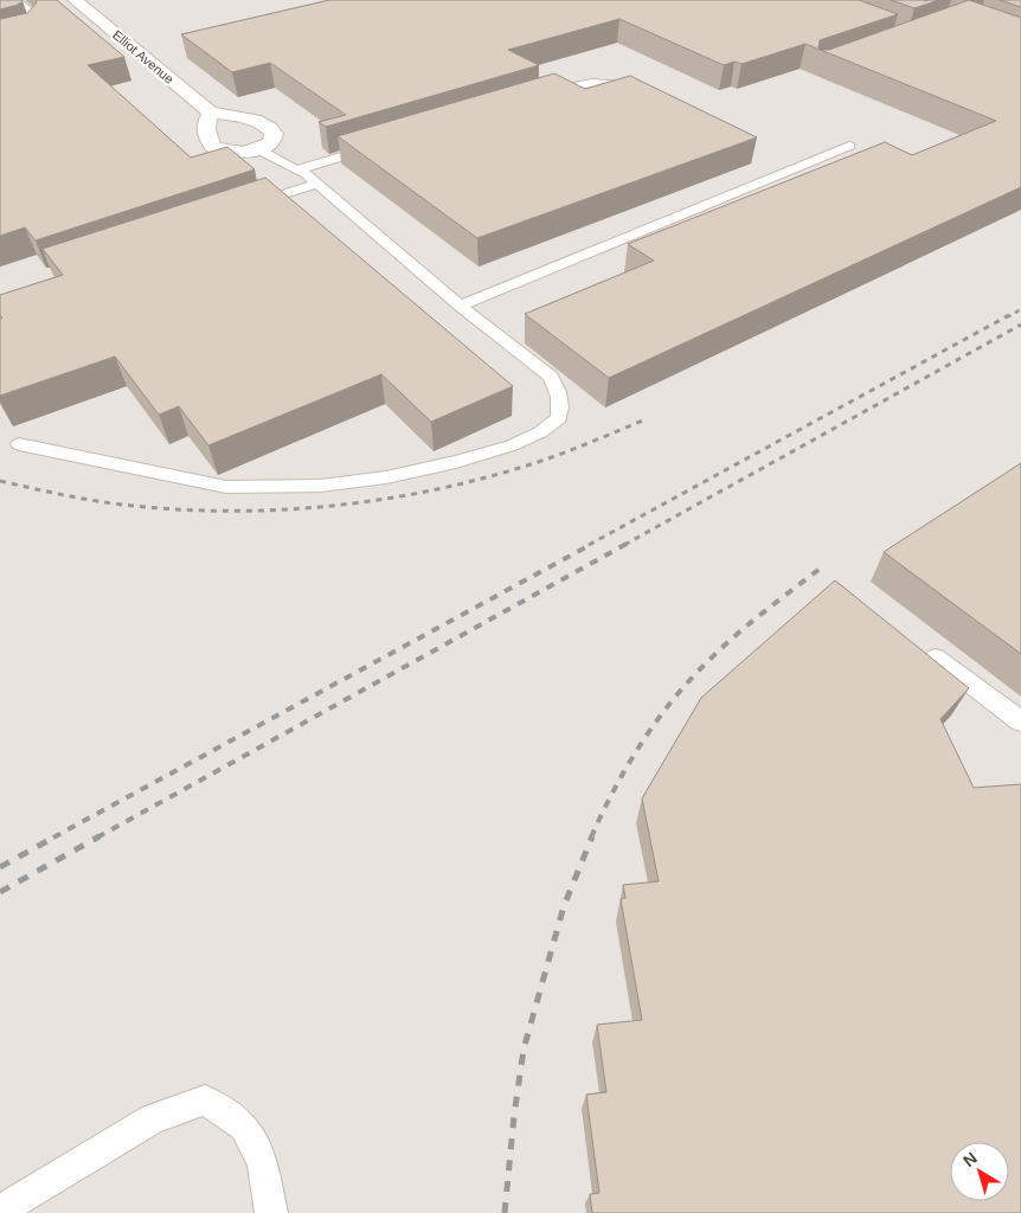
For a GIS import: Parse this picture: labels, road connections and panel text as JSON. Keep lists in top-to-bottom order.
{
  "streets": {
    "street": ["Elliot Avenue"]
  },
  "north": "top left"
}
